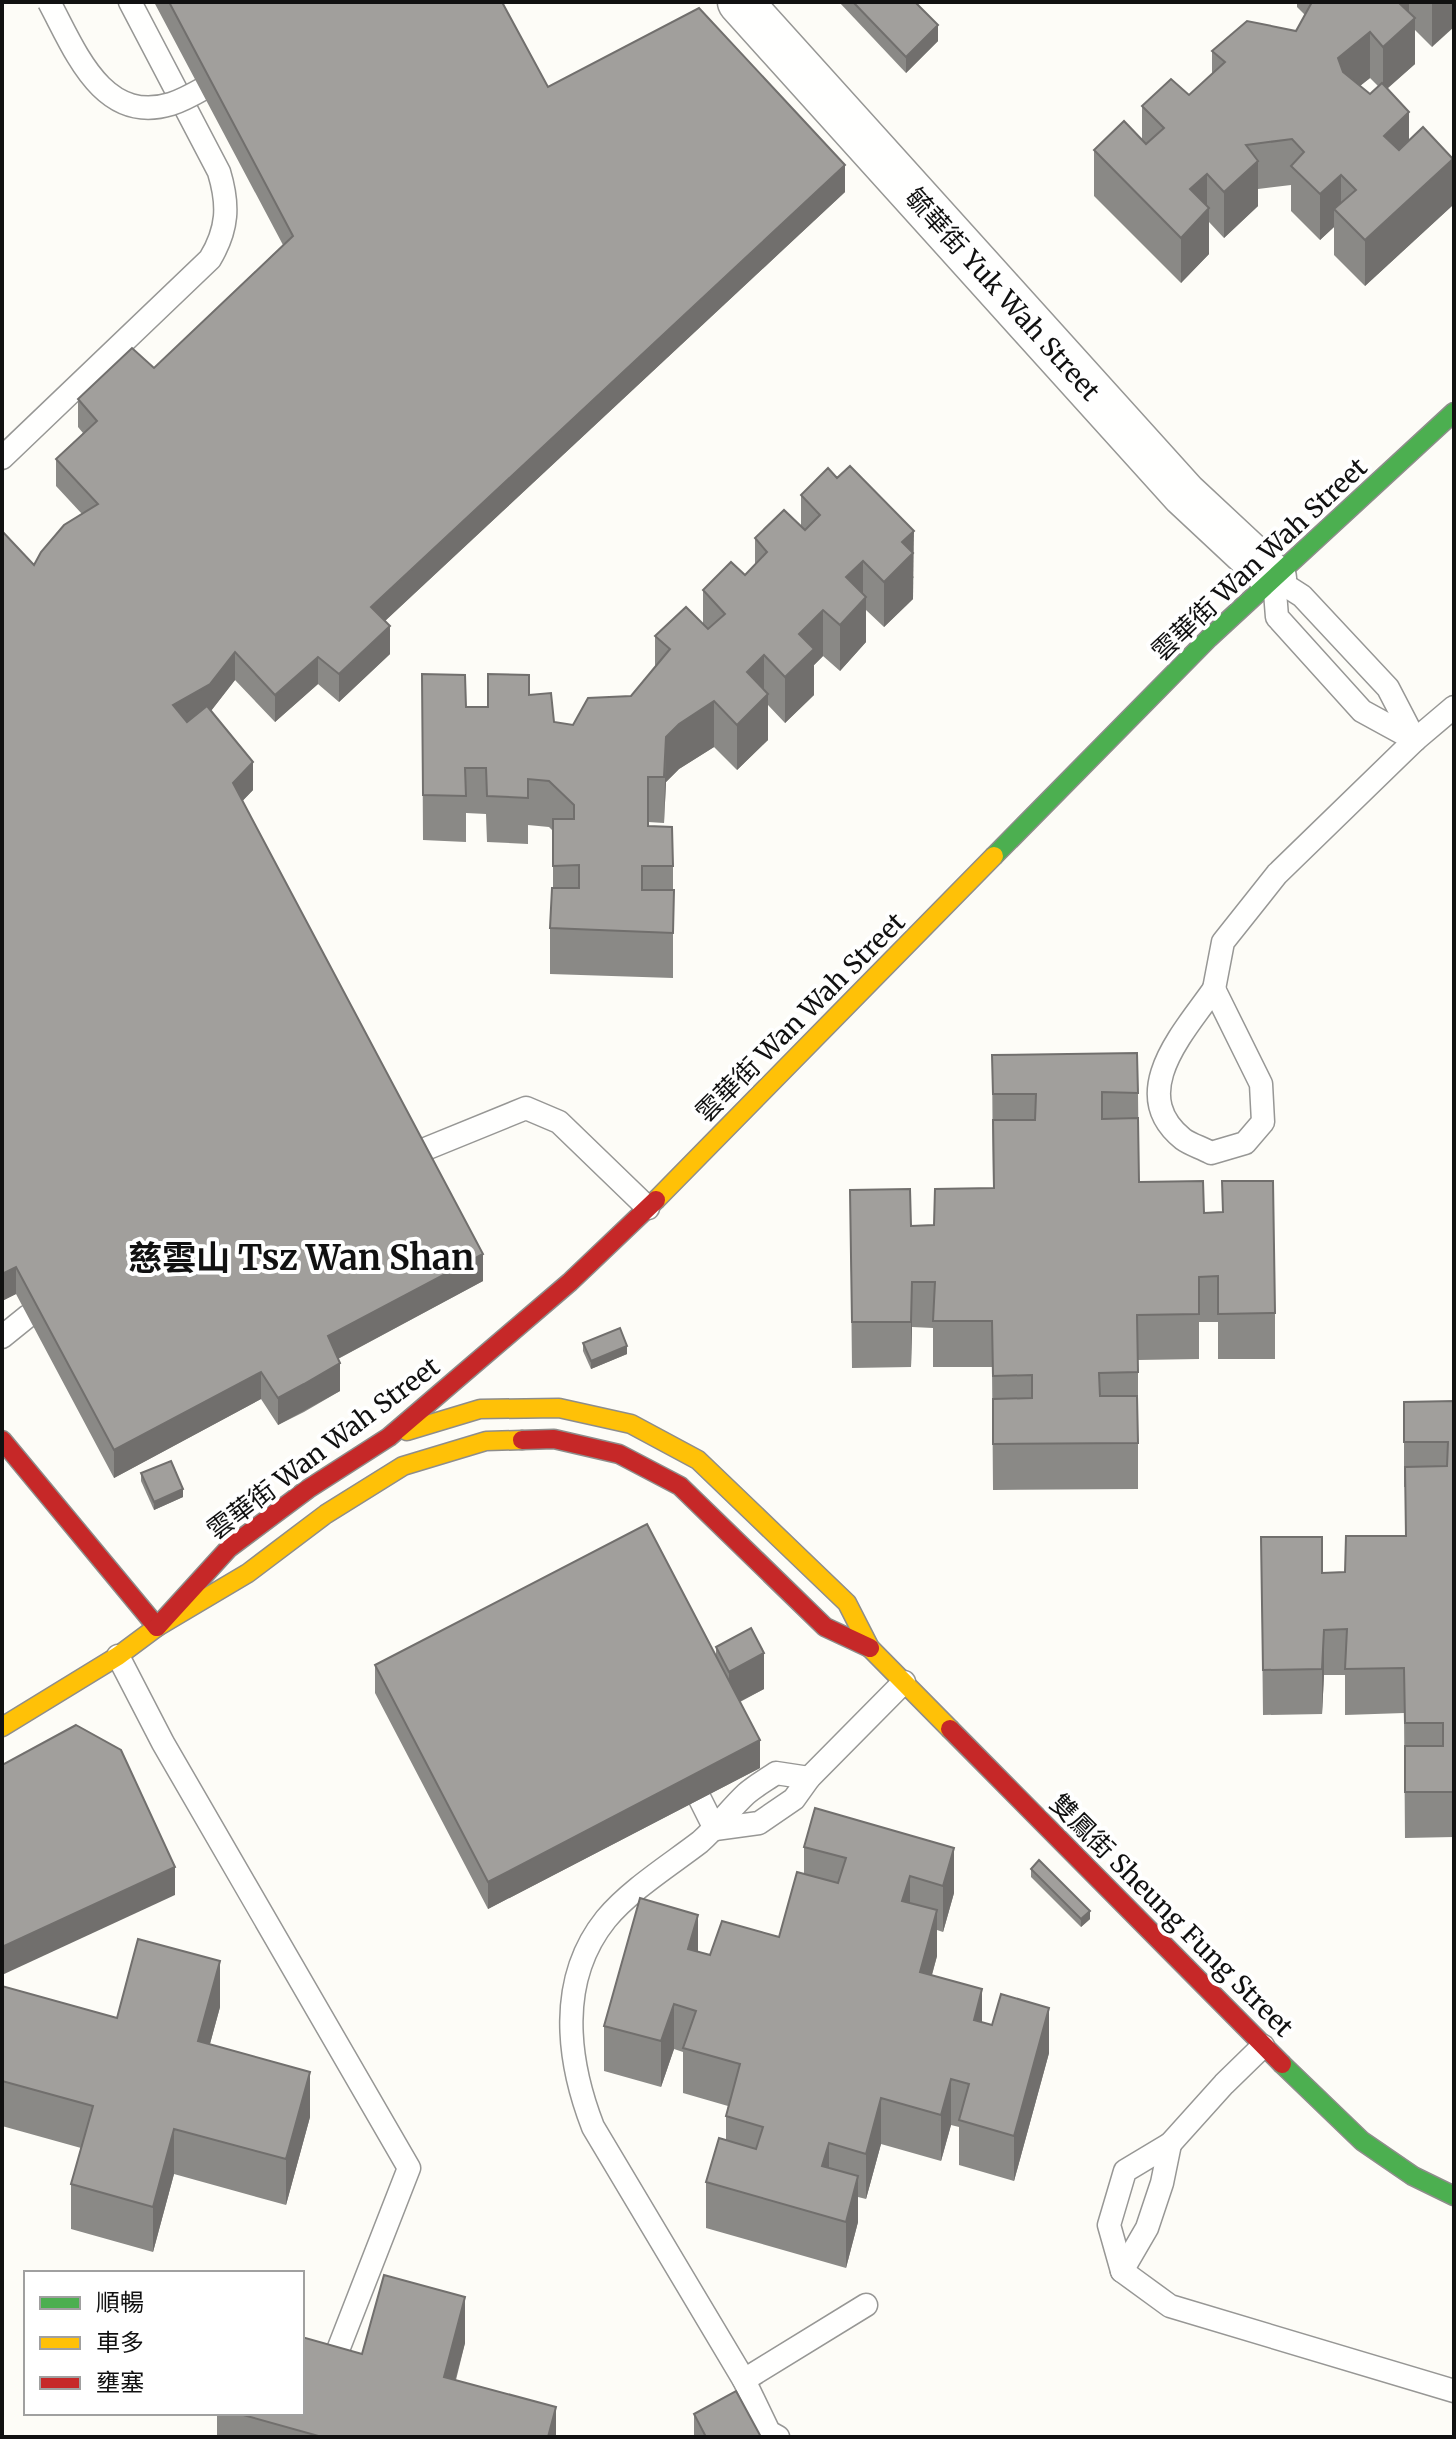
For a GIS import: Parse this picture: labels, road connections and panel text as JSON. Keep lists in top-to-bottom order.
{
  "streets": {
    "street": ["毓華街 Yuk Wah Street", "雲華街 Wan Wah Street", "雙鳳街 Sheung Fung Street"]
  },
  "crossings": [
    ["毓華街 Yuk Wah Street", "雲華街 Wan Wah Street"],
    ["雲華街 Wan Wah Street", "雙鳳街 Sheung Fung Street"]
  ],
  "districts": ["慈雲山 Tsz Wan Shan"],
  "legend": ["順暢", "車多", "壅塞"]
}
